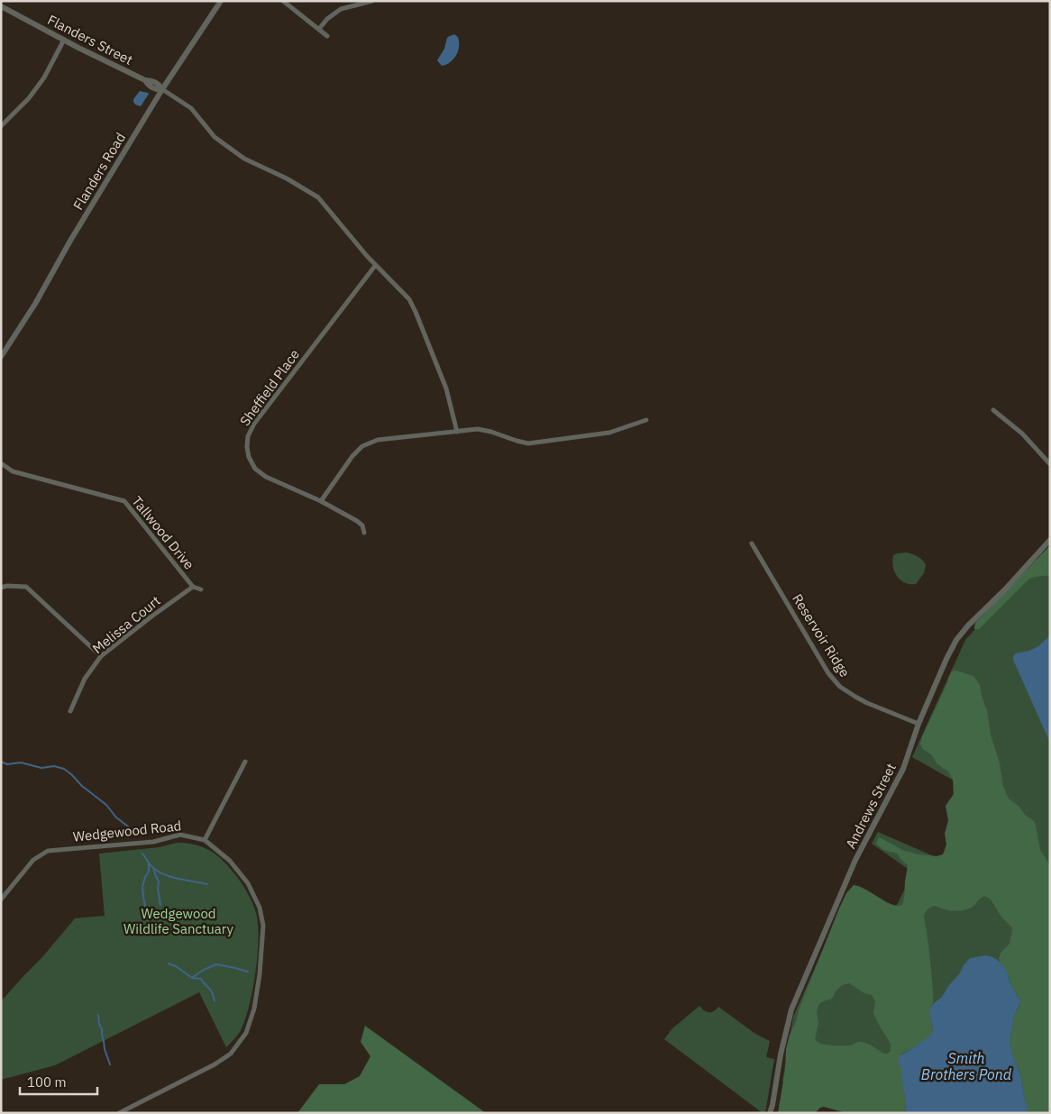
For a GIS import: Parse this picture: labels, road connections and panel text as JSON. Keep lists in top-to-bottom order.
{
  "streets": {
    "street": [
      "Flanders Street",
      "Flanders Road",
      "Sheffield Place",
      "Tallwood Drive",
      "Melissa Court",
      "Reservoir Ridge",
      "Andrews Street",
      "Wedgewood Road"
    ]
  },
  "crossings": [
    ["Flanders Street", "Flanders Road"],
    ["Tallwood Drive", "Melissa Court"],
    ["Reservoir Ridge", "Andrews Street"]
  ],
  "water": ["Smith Brothers Pond"],
  "parks": ["Wedgewood Wildlife Sanctuary"],
  "scale_bar": "100 m"
}
